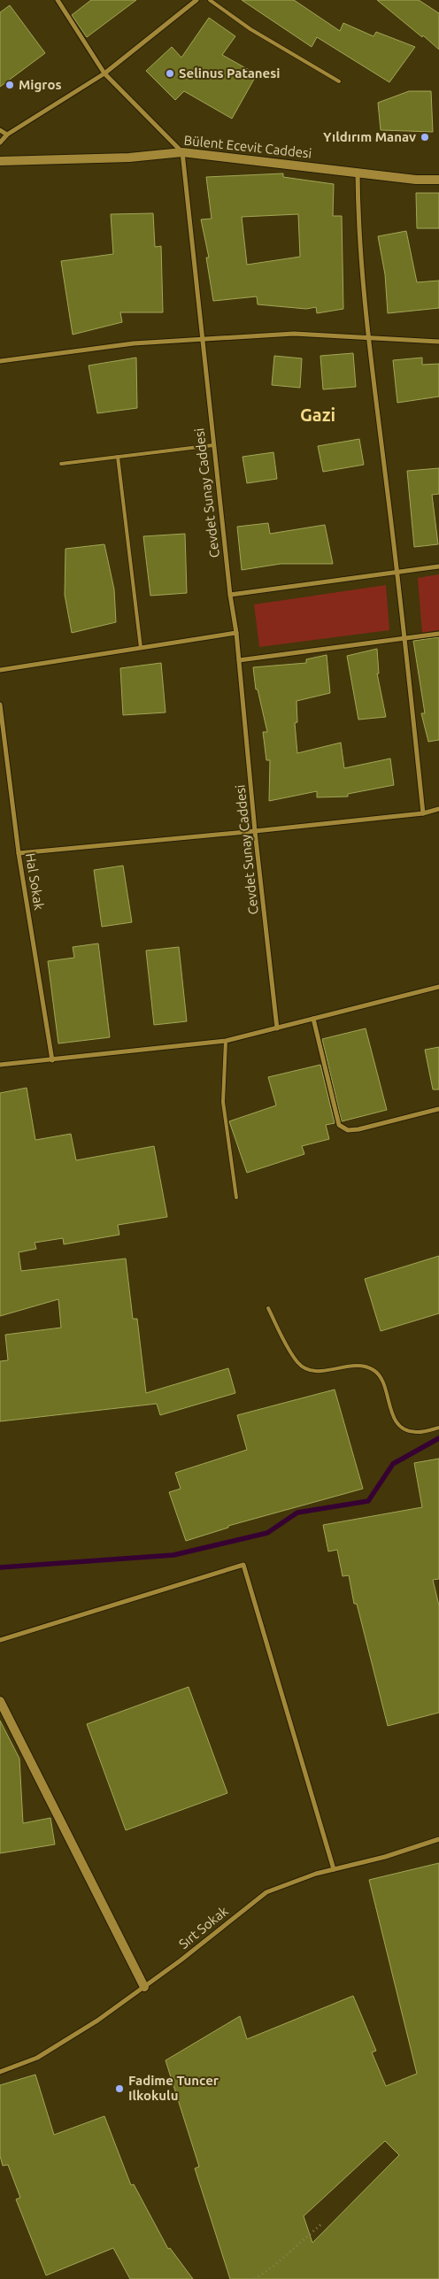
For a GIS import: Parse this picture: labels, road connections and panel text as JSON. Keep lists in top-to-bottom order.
{
  "streets": {
    "street": [
      "Bülent Ecevit Caddesi",
      "Cevdet Sunay Caddesi",
      "Hal Sokak",
      "Sırt Sokak"
    ]
  },
  "crossings": [
    ["Bülent Ecevit Caddesi", "Cevdet Sunay Caddesi"]
  ],
  "districts": ["Gazi"],
  "places": [
    "Selinus Patanesi",
    "Migros",
    "Yıldırım Manav",
    "Fadime Tuncer Ilkokulu"
  ]
}
